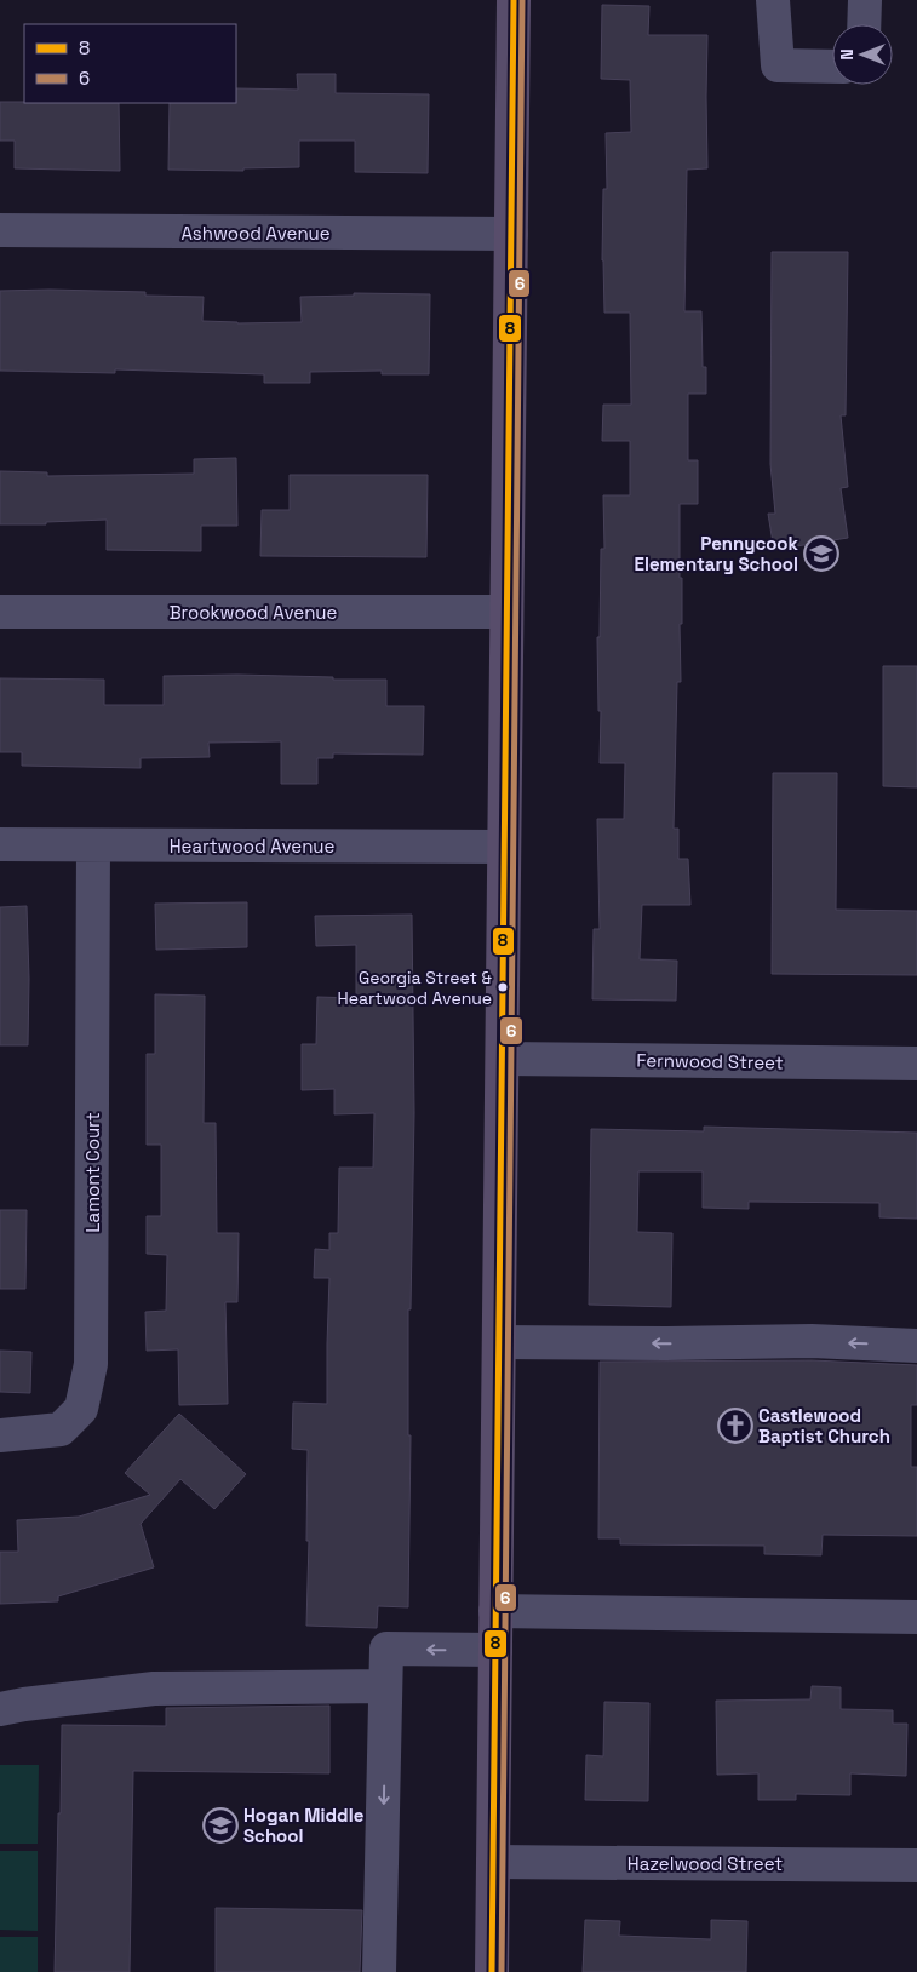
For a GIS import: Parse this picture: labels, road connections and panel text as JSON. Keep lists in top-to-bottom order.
{
  "streets": {
    "street": [
      "Ashwood Avenue",
      "Brookwood Avenue",
      "Heartwood Avenue",
      "Fernwood Street",
      "Lamont Court",
      "Hazelwood Street"
    ]
  },
  "crossings": [
    ["Heartwood Avenue", "Lamont Court"]
  ],
  "places": {
    "school or university": ["Pennycook Elementary School", "Hogan Middle School"],
    "other": ["Georgia Street & Heartwood Avenue"],
    "church": ["Castlewood Baptist Church"]
  },
  "lines": ["transit line 8", "transit line 6"],
  "legend": ["8", "6"],
  "north": "left"
}
